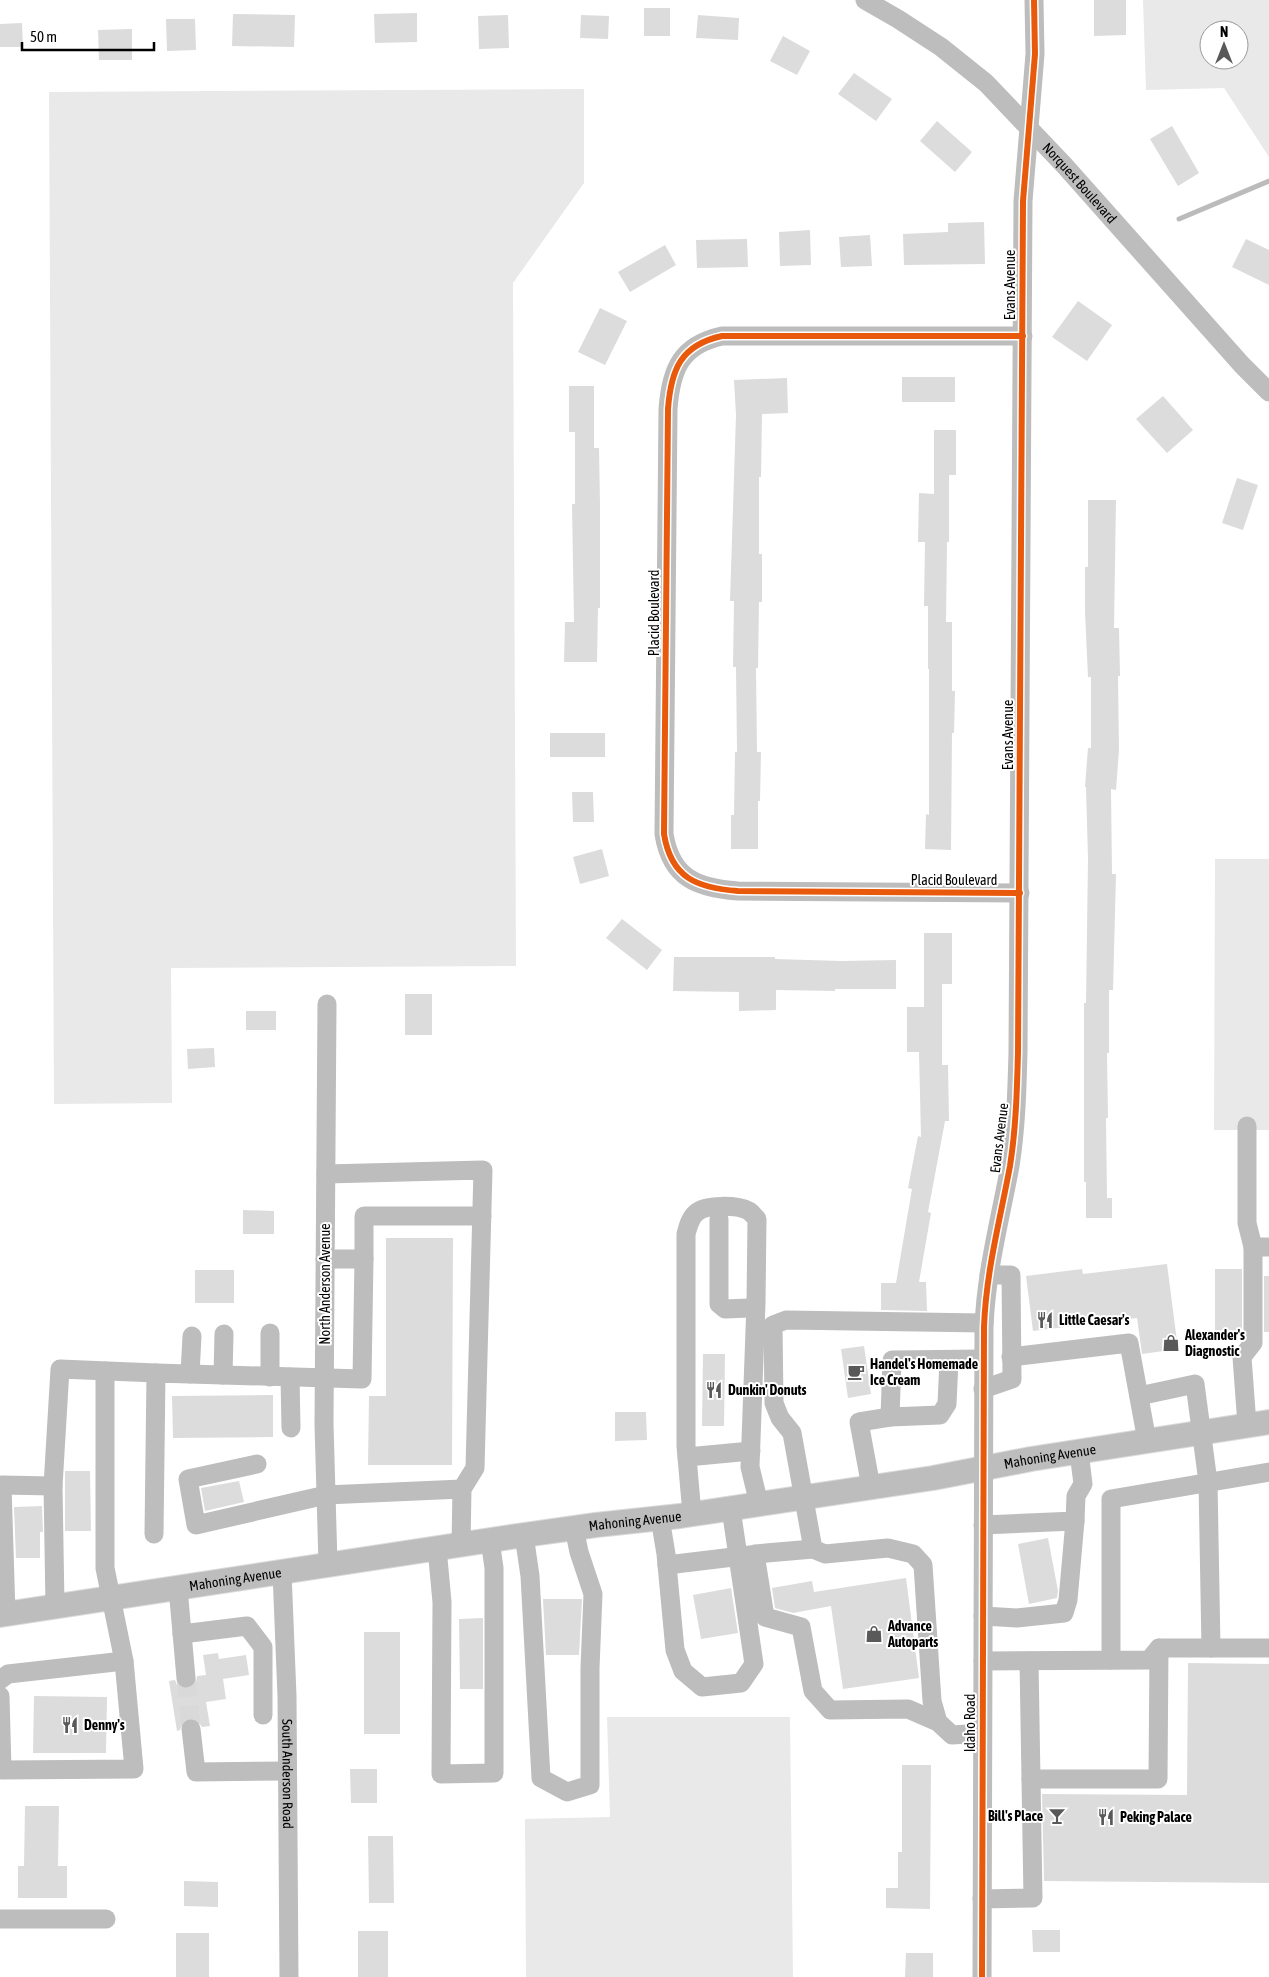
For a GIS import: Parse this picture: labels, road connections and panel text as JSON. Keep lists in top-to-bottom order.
{
  "streets": {
    "main road": ["Mahoning Avenue"],
    "street": [
      "Norquest Boulevard",
      "Evans Avenue",
      "Placid Boulevard",
      "North Anderson Avenue",
      "Idaho Road",
      "South Anderson Road"
    ]
  },
  "crossings": [
    ["Norquest Boulevard", "Evans Avenue"],
    ["Evans Avenue", "Placid Boulevard"],
    ["Evans Avenue", "Mahoning Avenue"],
    ["Evans Avenue", "Idaho Road"],
    ["North Anderson Avenue", "Mahoning Avenue"],
    ["Mahoning Avenue", "Idaho Road"],
    ["Mahoning Avenue", "South Anderson Road"]
  ],
  "places": {
    "restaurant": [
      "Little Caesar's",
      "Dunkin' Donuts",
      "Denny's",
      "Peking Palace"
    ],
    "shop": ["Alexander's Diagnostic", "Advance Autoparts"],
    "cafe": ["Handel's Homemade Ice Cream"],
    "bar": ["Bill's Place"]
  },
  "scale_bar": "50 m",
  "north": "top"
}
